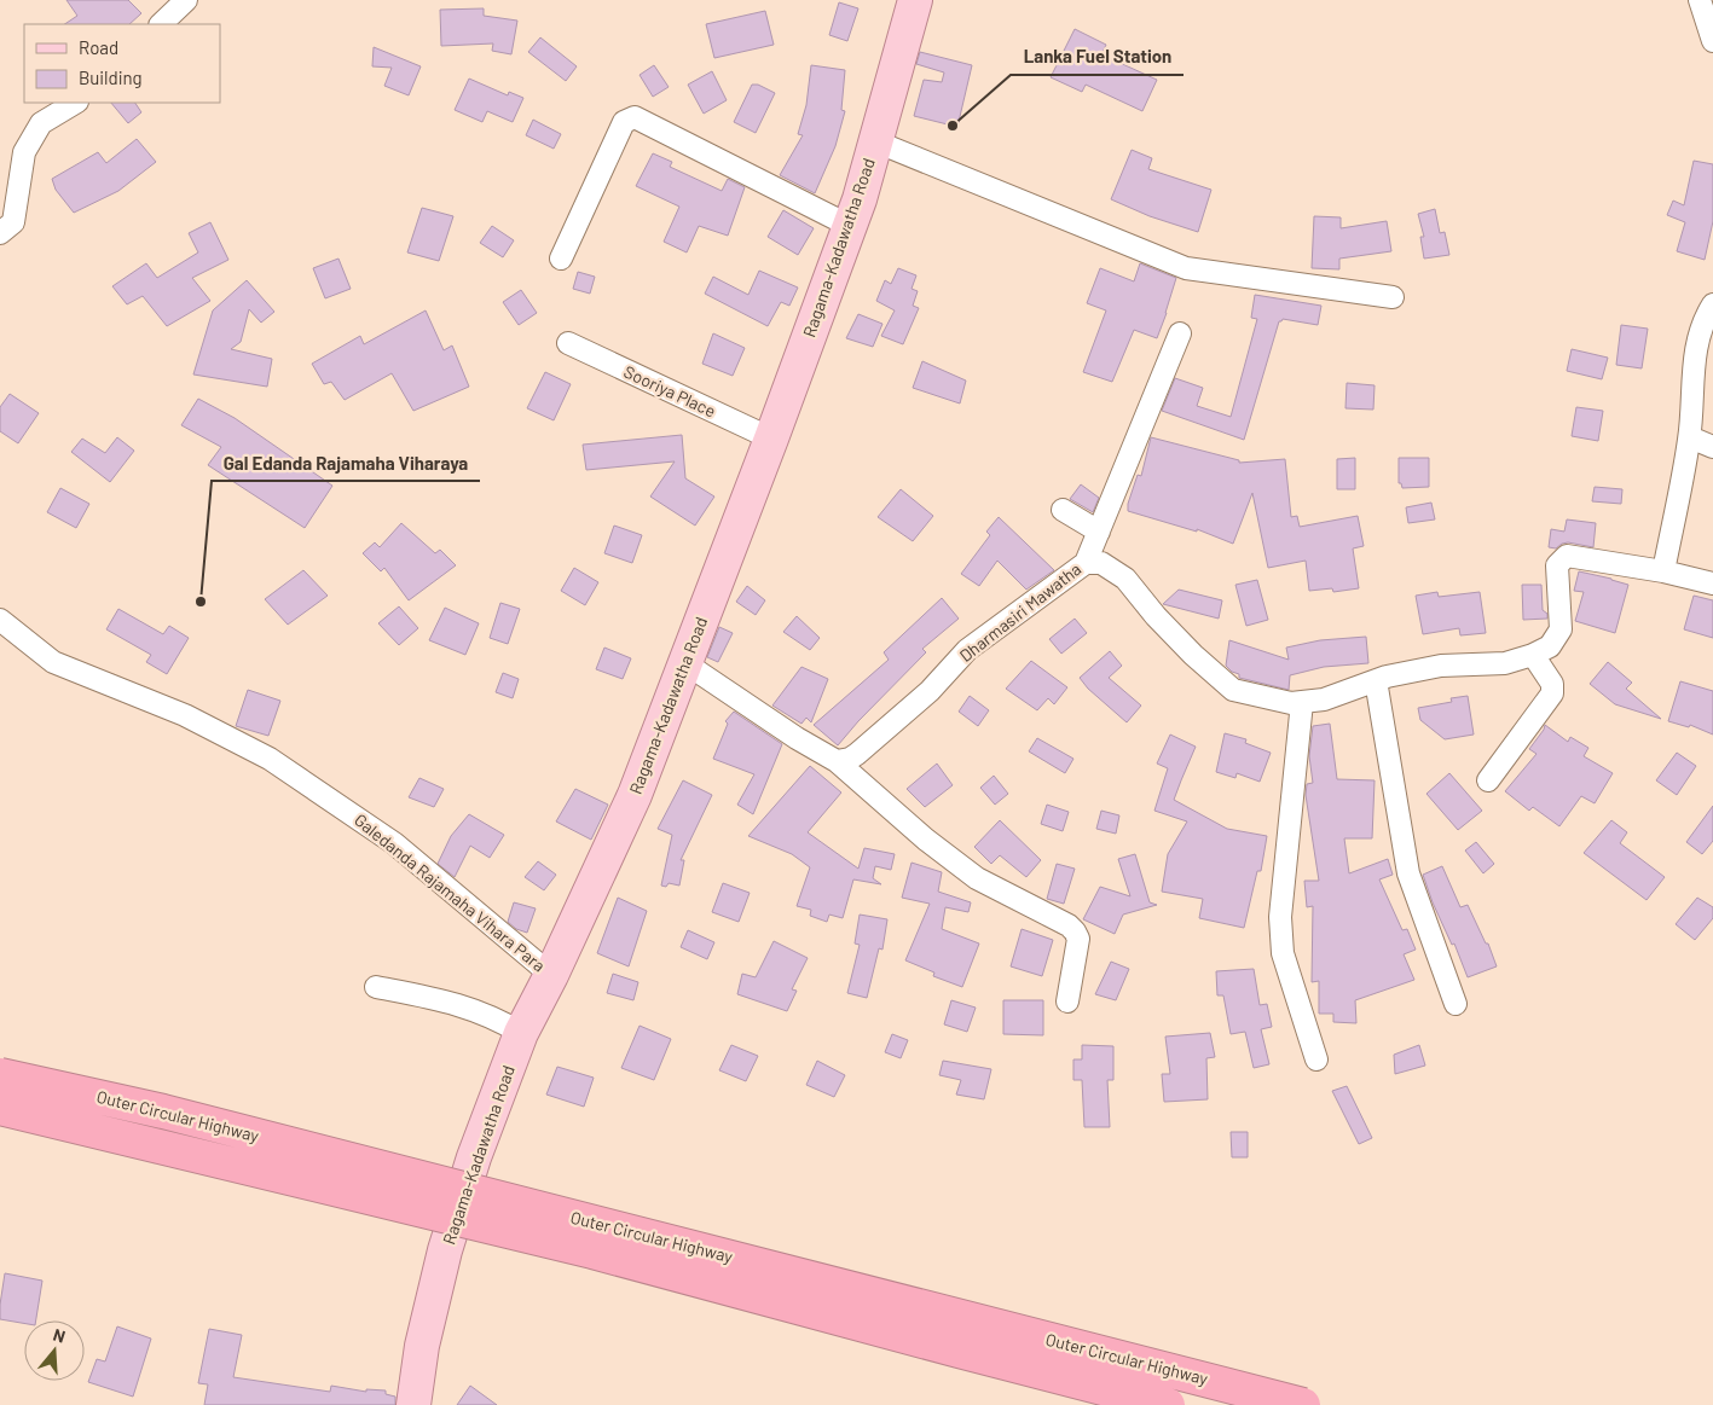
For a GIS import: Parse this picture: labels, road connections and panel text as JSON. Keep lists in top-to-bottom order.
{
  "streets": {
    "highway": ["Outer Circular Highway"],
    "main road": ["Ragama-Kadawatha Road"],
    "street": ["Sooriya Place", "Dharmasiri Mawatha", "Galedanda Rajamaha Vihara Para"]
  },
  "crossings": [
    ["Ragama-Kadawatha Road", "Sooriya Place"],
    ["Ragama-Kadawatha Road", "Galedanda Rajamaha Vihara Para"]
  ],
  "places": ["Lanka Fuel Station", "Gal Edanda Rajamaha Viharaya"],
  "legend": ["Road", "Building"],
  "north": "top"
}
